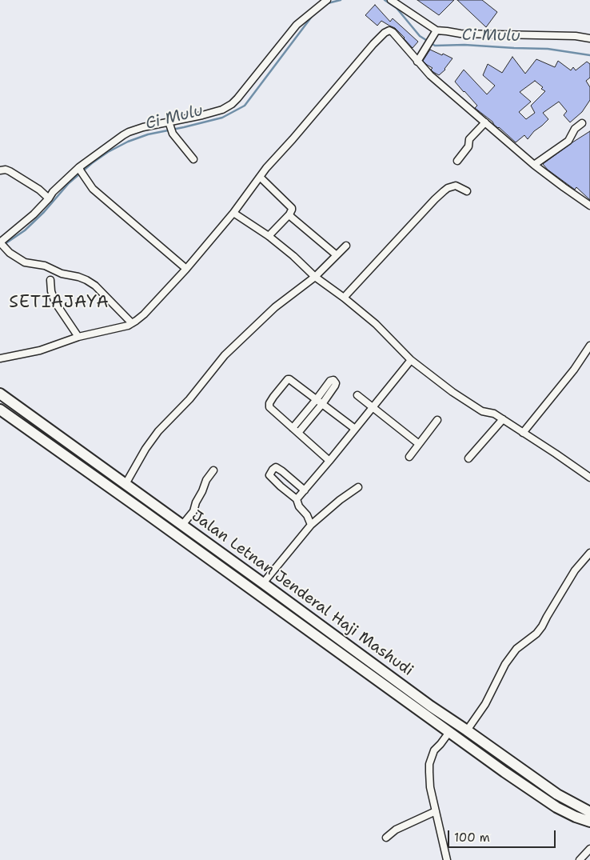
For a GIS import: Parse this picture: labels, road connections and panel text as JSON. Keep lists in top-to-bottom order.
{
  "streets": {
    "main road": ["Jalan Letnan Jenderal Haji Mashudi"]
  },
  "districts": ["SETIAJAYA"],
  "water": ["Ci Mulu"],
  "scale_bar": "100 m"
}
